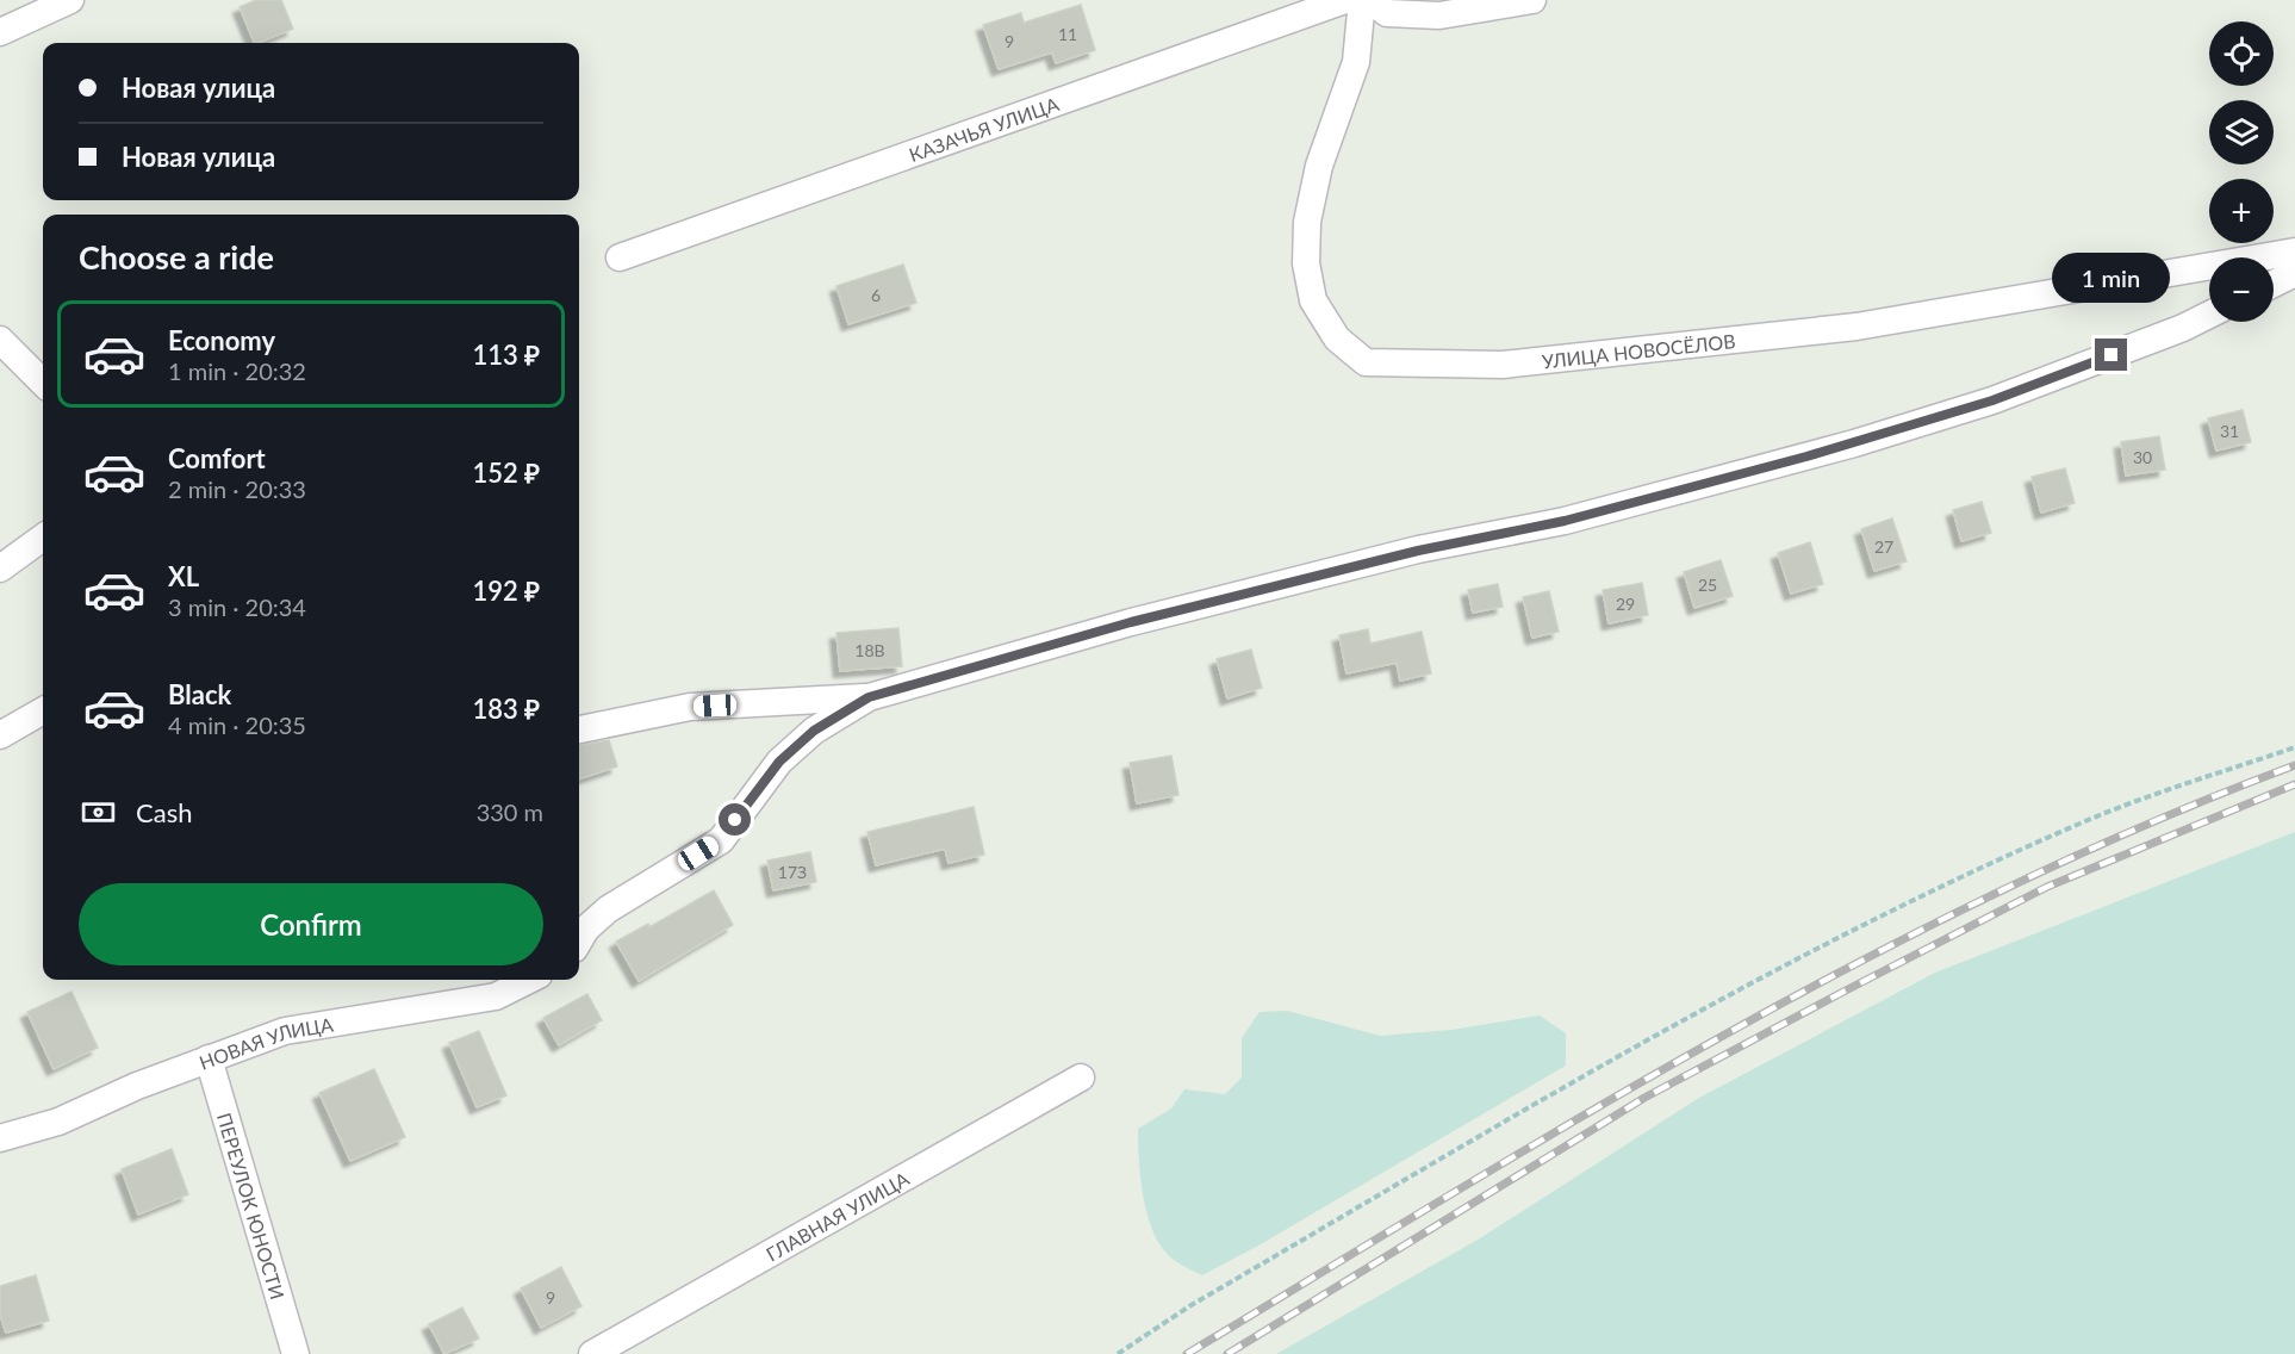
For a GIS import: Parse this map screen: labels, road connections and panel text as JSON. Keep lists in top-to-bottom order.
{
  "streets": {
    "street": [
      "КАЗАЧЬЯ УЛИЦА",
      "УЛИЦА НОВОСЁЛОВ",
      "НОВАЯ УЛИЦА",
      "ПЕРЕУЛОК ЮНОСТИ",
      "ГЛАВНАЯ УЛИЦА"
    ]
  },
  "crossings": [
    ["НОВАЯ УЛИЦА", "ПЕРЕУЛОК ЮНОСТИ"]
  ],
  "house_numbers": [
    "11",
    "9",
    "6",
    "31",
    "30",
    "27",
    "25",
    "29",
    "18В",
    "17З",
    "9"
  ],
  "page": {
    "map_buttons": ["+", "−"],
    "banner": ["Новая улица", "Новая улица"],
    "heading": "Choose a ride",
    "bubble": "1 min",
    "list": [
      {
        "name": "Economy",
        "note": "1 min · 20:32",
        "value": "113 ₽"
      },
      {
        "name": "Comfort",
        "note": "2 min · 20:33",
        "value": "152 ₽"
      },
      {
        "name": "XL",
        "note": "3 min · 20:34",
        "value": "192 ₽"
      },
      {
        "name": "Black",
        "note": "4 min · 20:35",
        "value": "183 ₽"
      }
    ],
    "pay": ["Cash", "330 m"],
    "buttons": "Confirm"
  }
}
